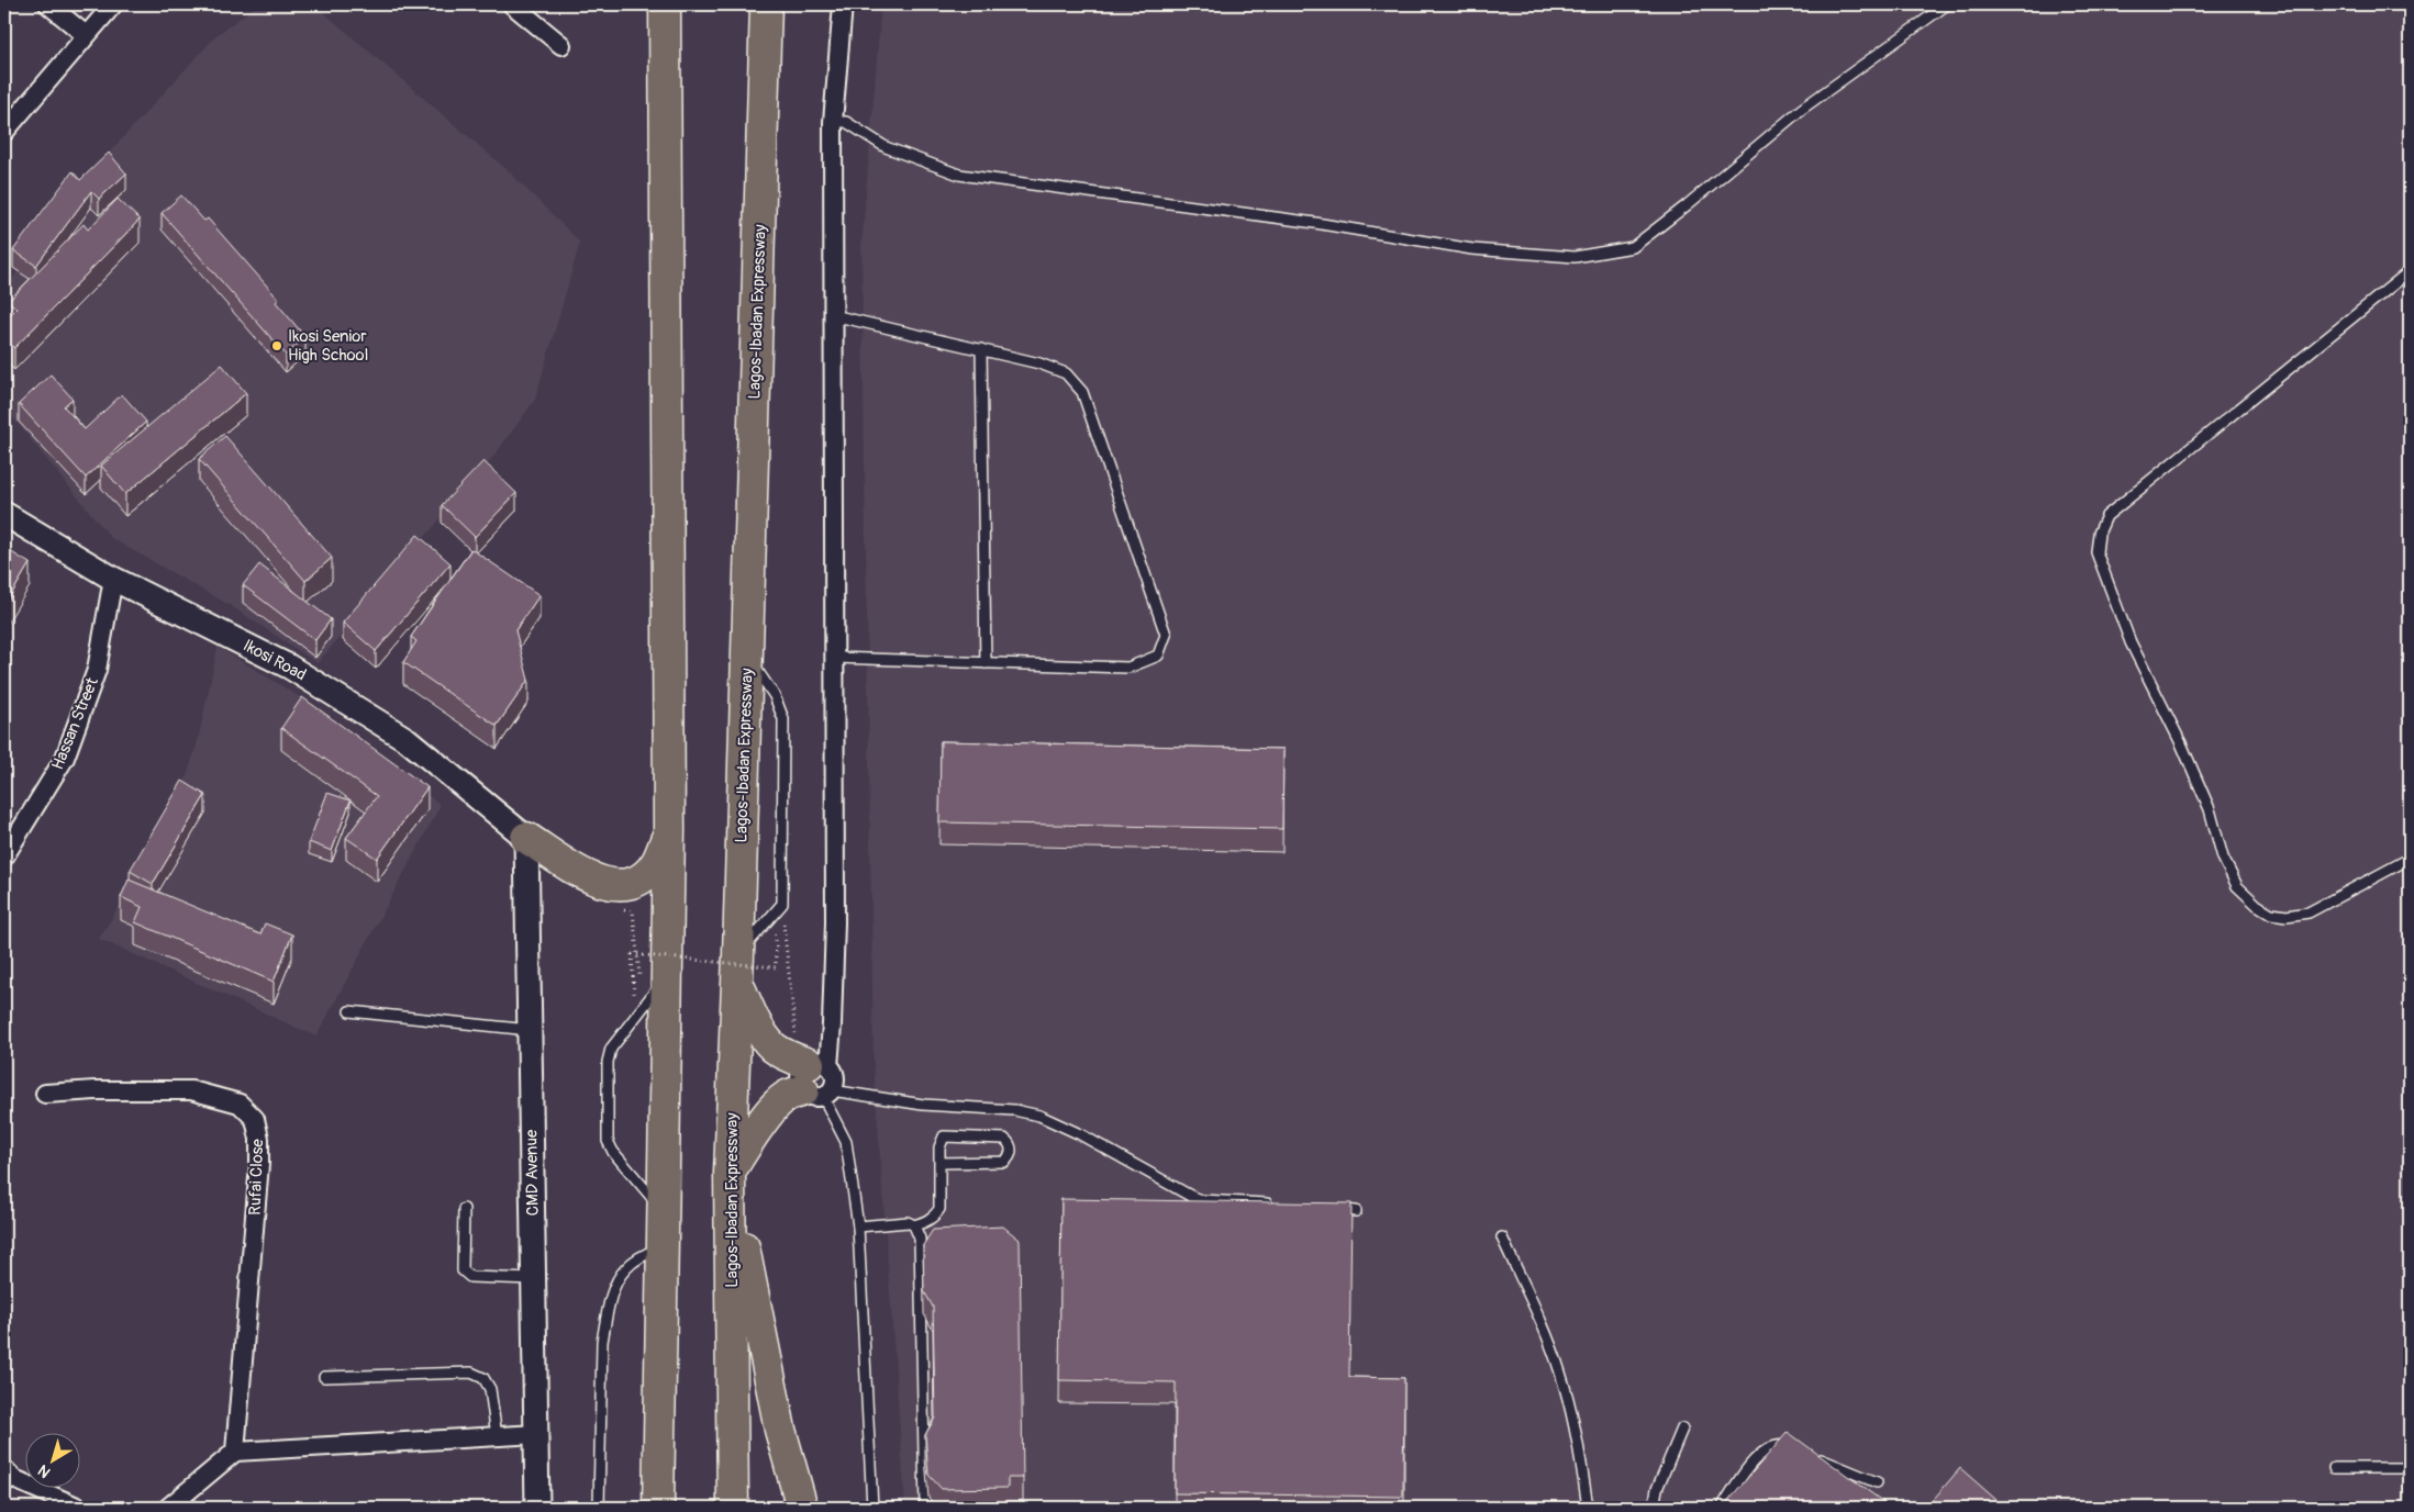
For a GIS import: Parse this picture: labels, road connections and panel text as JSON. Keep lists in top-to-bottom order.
{
  "streets": {
    "highway": ["Lagos-Ibadan Expressway"],
    "street": [
      "Ikosi Road",
      "Hassan Street",
      "CMD Avenue",
      "Rufai Close"
    ]
  },
  "crossings": [
    ["Ikosi Road", "Hassan Street"],
    ["Ikosi Road", "CMD Avenue"]
  ],
  "places": ["Ikosi Senior High School"],
  "north": "bottom left"
}
